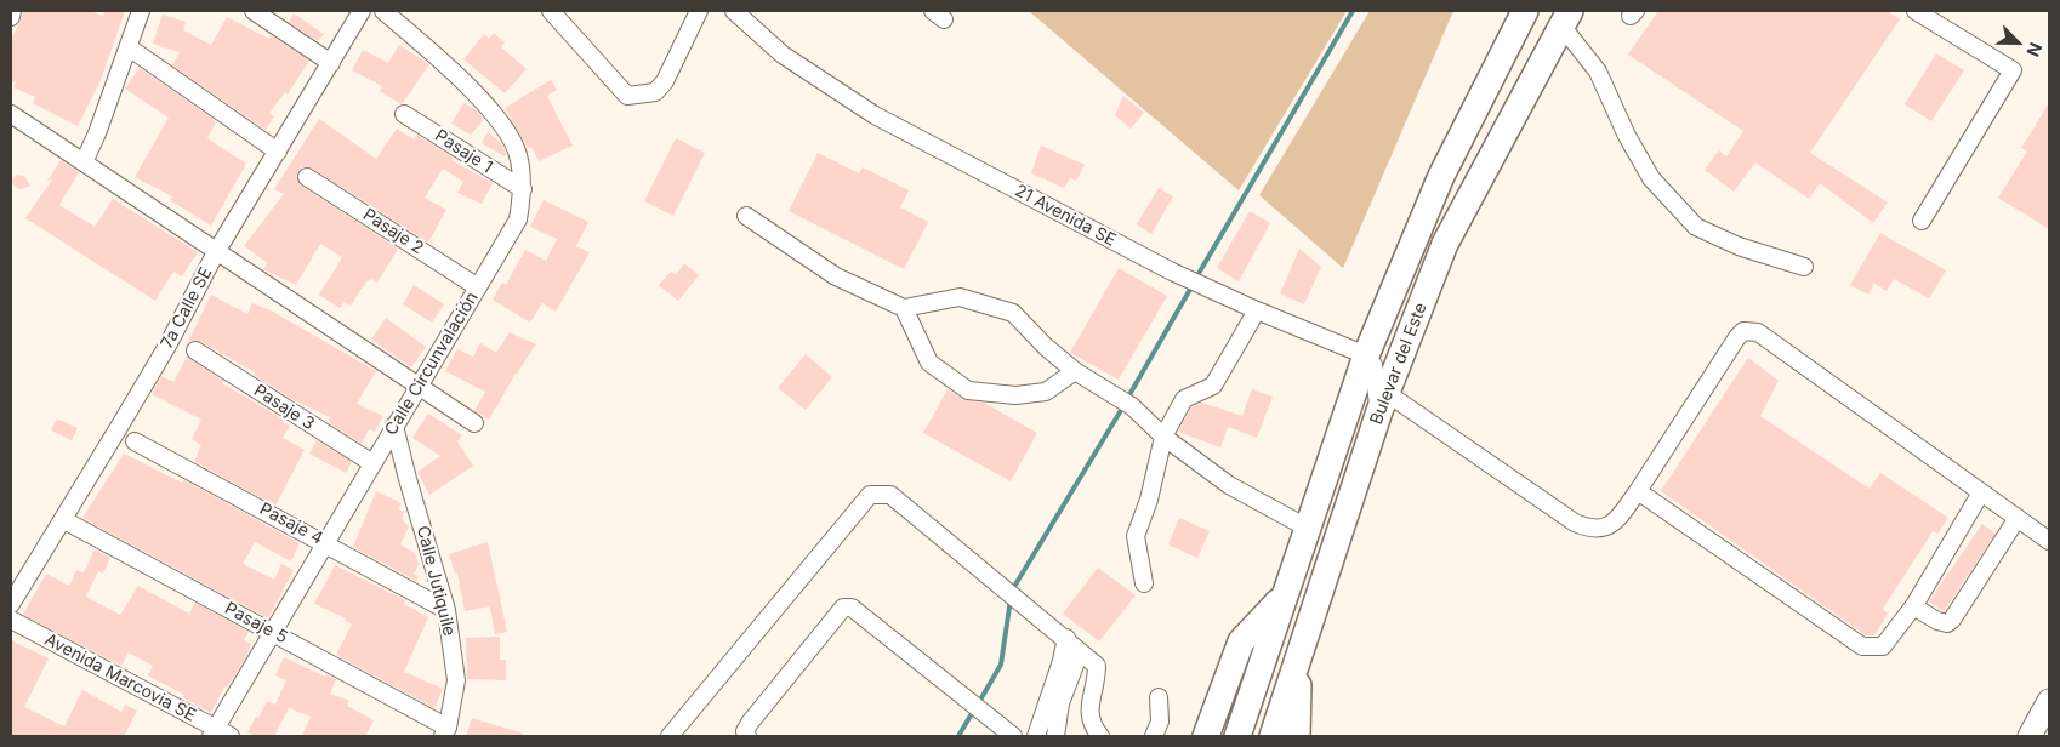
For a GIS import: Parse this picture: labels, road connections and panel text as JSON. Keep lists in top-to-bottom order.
{
  "streets": {
    "highway": ["Bulevar del Este"],
    "street": [
      "Pasaje 1",
      "21 Avenida SE",
      "Pasaje 2",
      "7a Calle SE",
      "Calle Circunvalación",
      "Pasaje 3",
      "Pasaje 4",
      "Calle Jutiquile",
      "Pasaje 5",
      "Avenida Marcovia SE"
    ]
  },
  "crossings": [
    ["Pasaje 1", "Calle Circunvalación"],
    ["21 Avenida SE", "Bulevar del Este"],
    ["Pasaje 2", "Calle Circunvalación"],
    ["7a Calle SE", "Pasaje 5"],
    ["Calle Circunvalación", "Pasaje 3"],
    ["Calle Circunvalación", "Pasaje 4"],
    ["Calle Circunvalación", "Calle Jutiquile"],
    ["Calle Circunvalación", "Pasaje 5"],
    ["Calle Circunvalación", "Avenida Marcovia SE"],
    ["Pasaje 4", "Calle Jutiquile"],
    ["Calle Jutiquile", "Pasaje 5"]
  ],
  "north": "bottom right"
}
